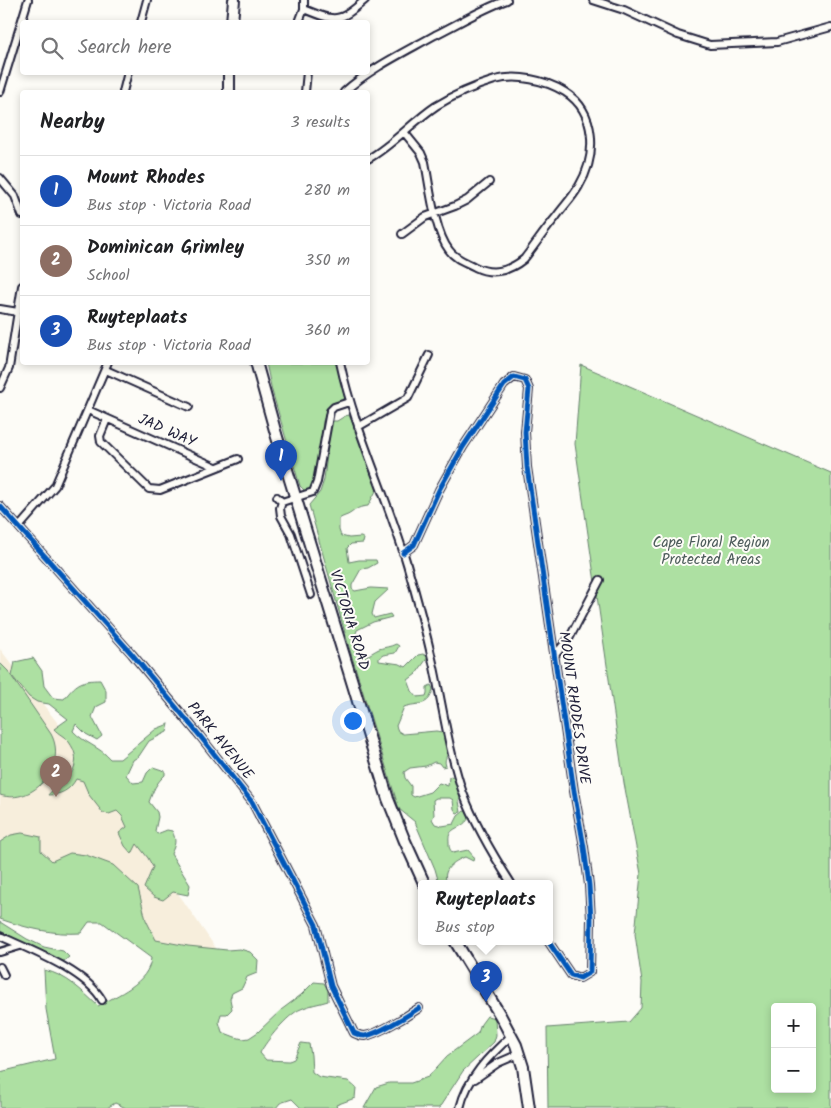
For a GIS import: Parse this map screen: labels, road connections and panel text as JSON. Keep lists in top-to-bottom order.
{
  "streets": {
    "main road": ["VICTORIA ROAD"],
    "street": ["JAD WAY", "MOUNT RHODES DRIVE", "PARK AVENUE"]
  },
  "parks": ["Cape Floral Region Protected Areas"],
  "page": {
    "search": "Search here",
    "heading": ["Nearby", "3 results"],
    "list": [
      {
        "mark": "1",
        "name": "Mount Rhodes",
        "note": "Bus stop · Victoria Road",
        "value": "280 m"
      },
      {
        "mark": "2",
        "name": "Dominican Grimley",
        "note": "School",
        "value": "350 m"
      },
      {
        "mark": "3",
        "name": "Ruyteplaats",
        "note": "Bus stop · Victoria Road",
        "value": "360 m"
      }
    ],
    "pins": ["1", "2", "3"],
    "popup": ["Ruyteplaats", "Bus stop"],
    "map_buttons": ["+", "−"]
  }
}
